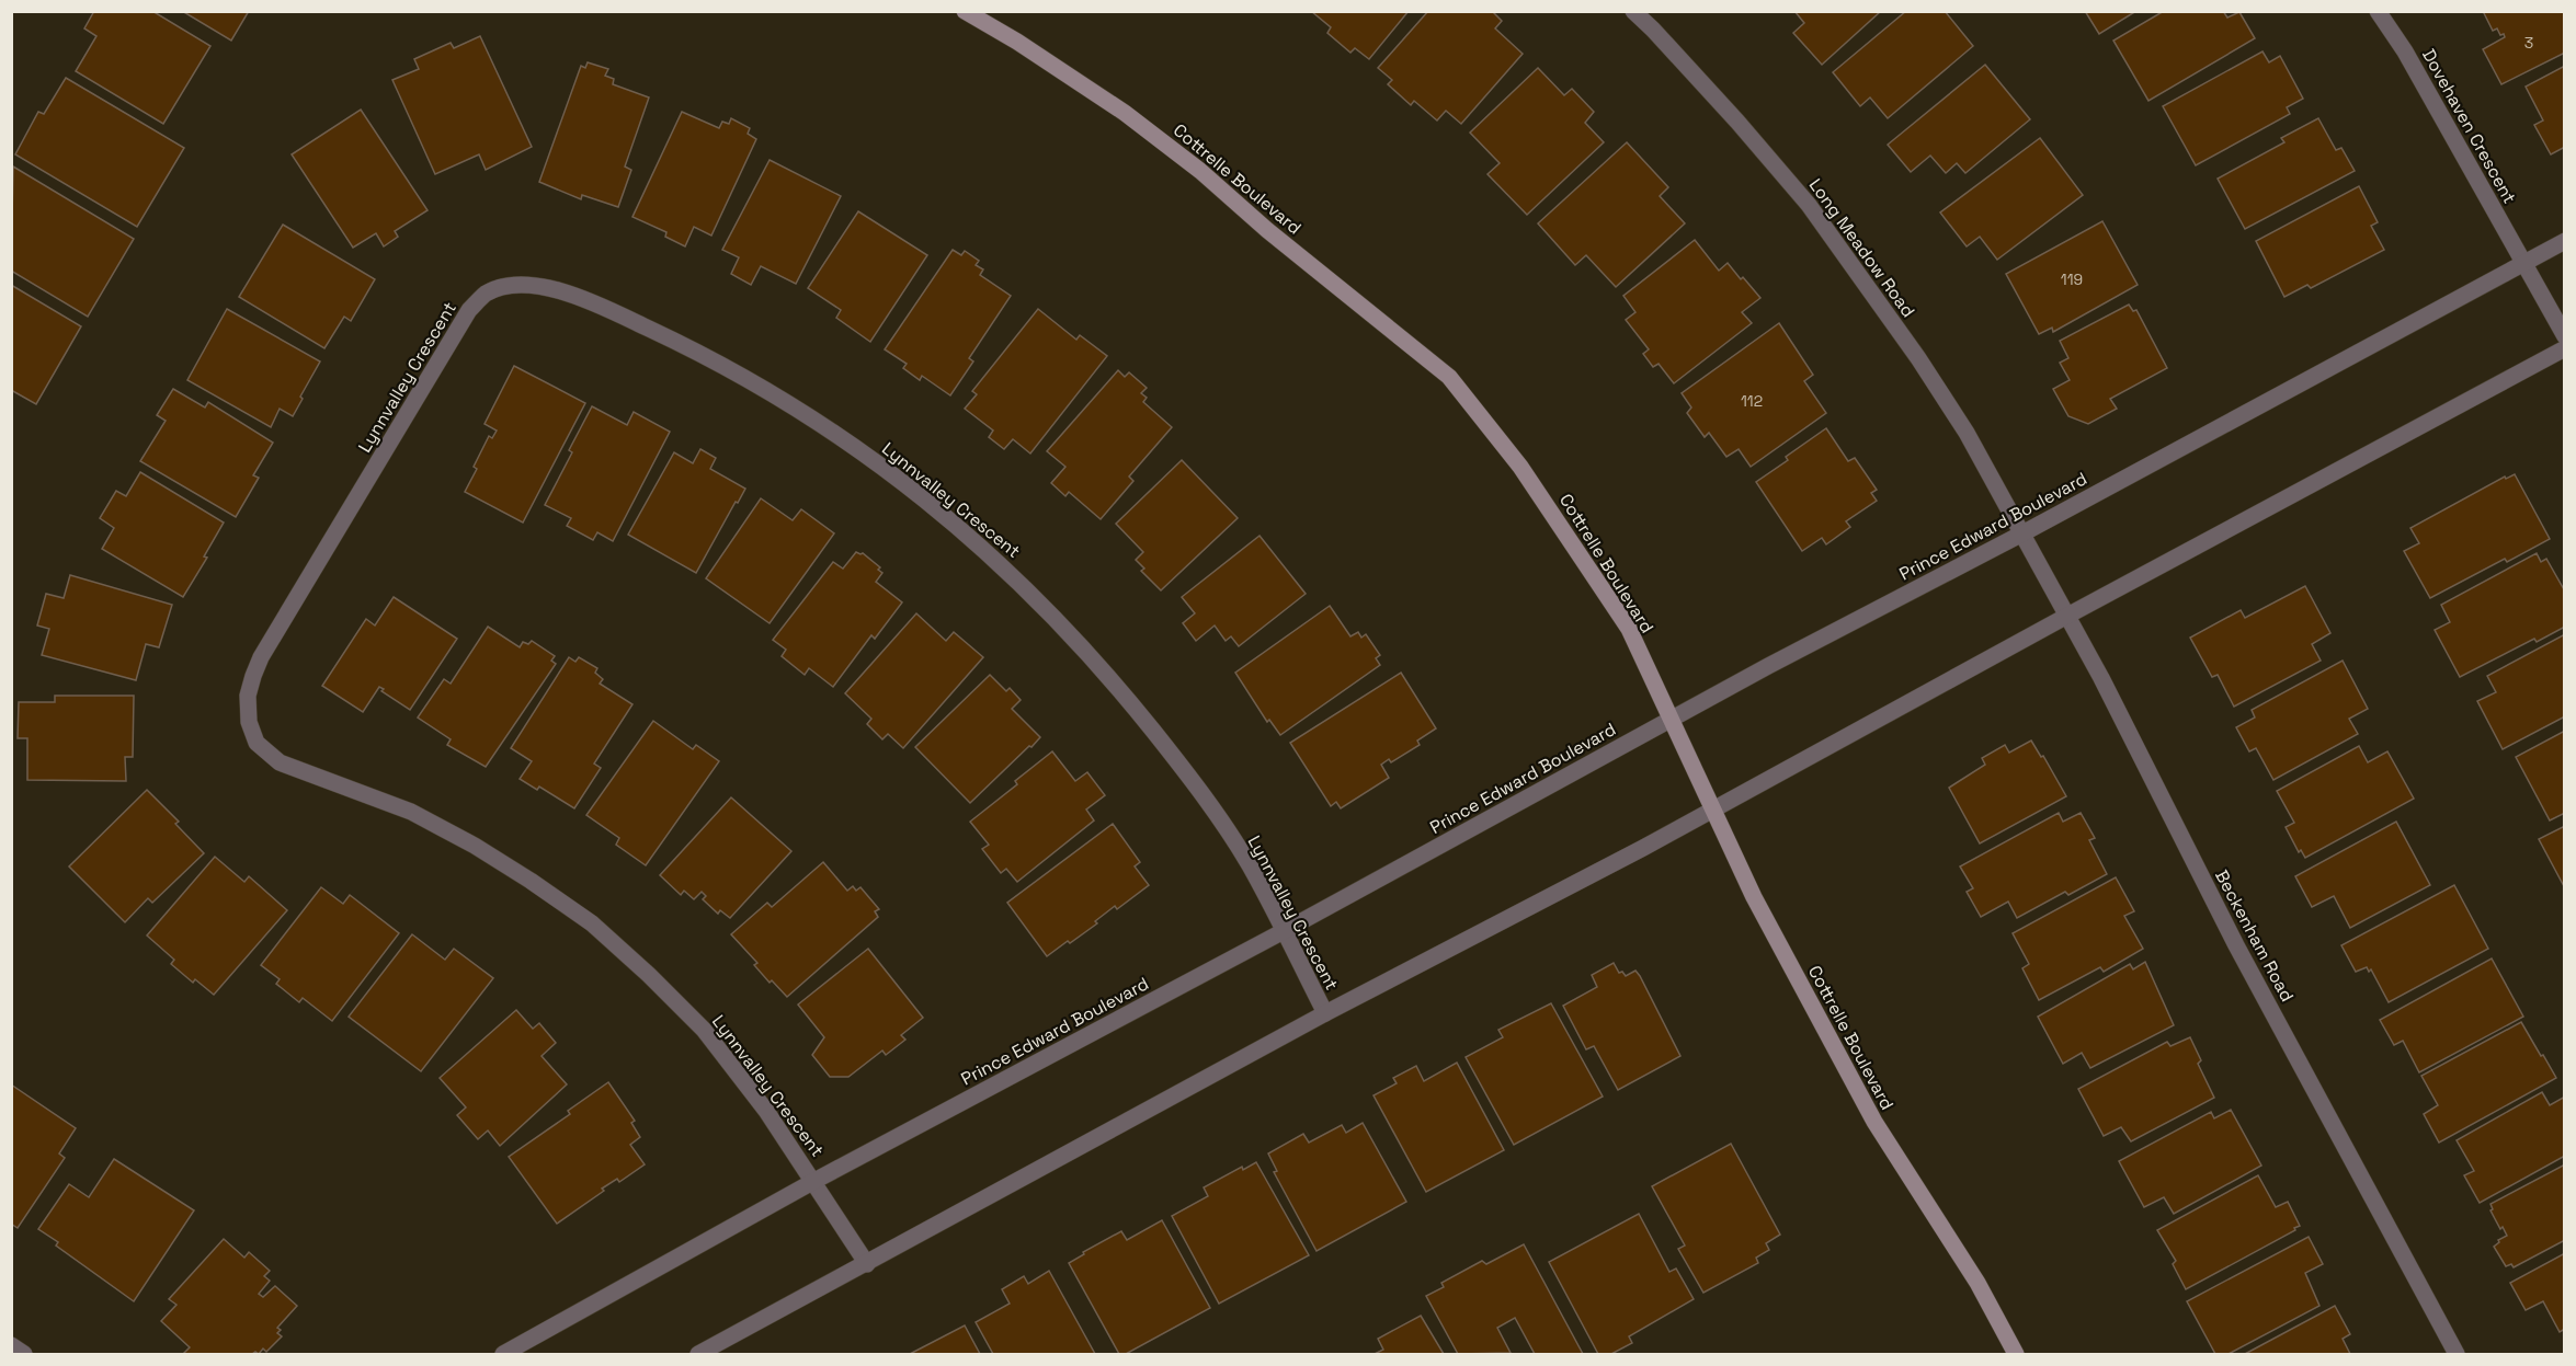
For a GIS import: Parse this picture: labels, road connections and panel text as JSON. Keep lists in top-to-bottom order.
{
  "streets": {
    "main road": ["Cottrelle Boulevard"],
    "street": [
      "Dovehaven Crescent",
      "Long Meadow Road",
      "Lynnvalley Crescent",
      "Prince Edward Boulevard",
      "Beckenham Road"
    ]
  },
  "crossings": [
    ["Dovehaven Crescent", "Prince Edward Boulevard"],
    ["Cottrelle Boulevard", "Prince Edward Boulevard"],
    ["Long Meadow Road", "Prince Edward Boulevard"],
    ["Long Meadow Road", "Beckenham Road"],
    ["Lynnvalley Crescent", "Prince Edward Boulevard"],
    ["Prince Edward Boulevard", "Beckenham Road"]
  ],
  "house_numbers": ["3", "119", "112"]
}
